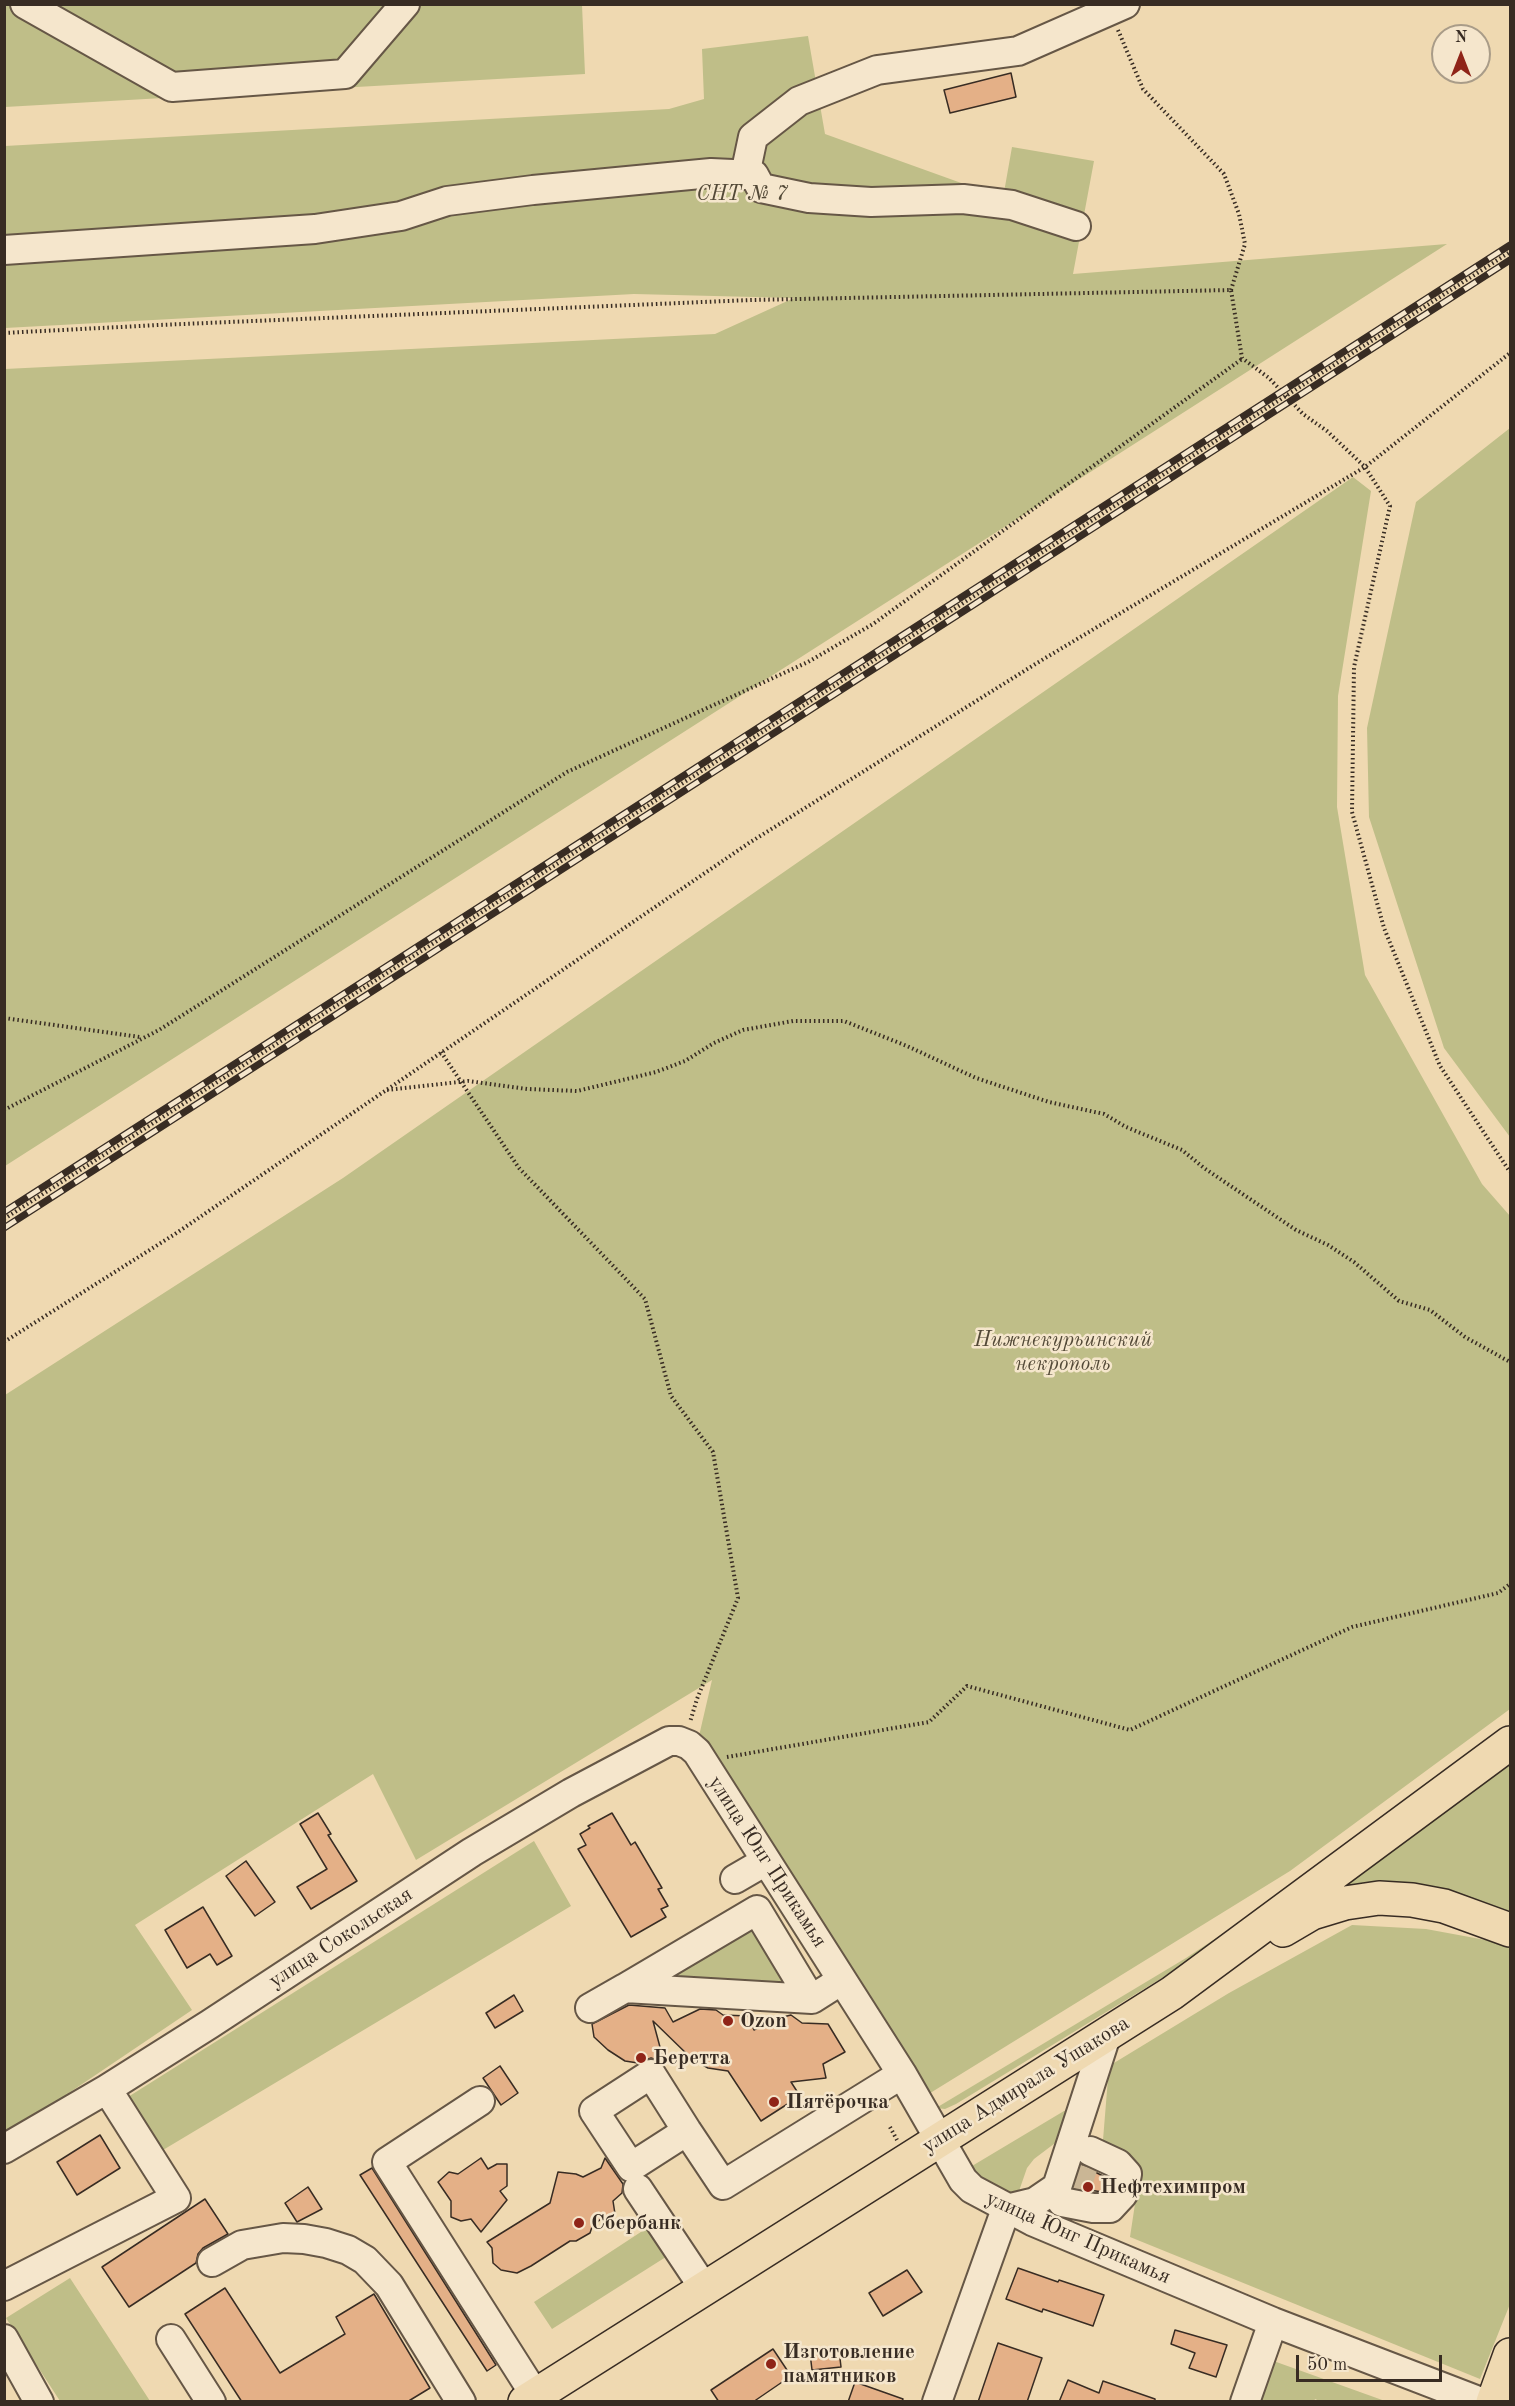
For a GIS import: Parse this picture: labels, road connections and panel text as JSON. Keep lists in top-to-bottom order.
{
  "streets": {
    "main road": ["улица Адмирала Ушакова"],
    "street": ["улица Юнг Прикамья", "улица Сокольская"]
  },
  "crossings": [
    ["улица Юнг Прикамья", "улица Сокольская"],
    ["улица Юнг Прикамья", "улица Адмирала Ушакова"]
  ],
  "parks": ["СНТ № 7", "Нижнекурьинский некрополь"],
  "places": [
    "Ozon",
    "Беретта",
    "Пятёрочка",
    "Нефтехимпром",
    "Сбербанк",
    "Изготовление памятников"
  ],
  "scale_bar": "50 m",
  "north": "top"
}
